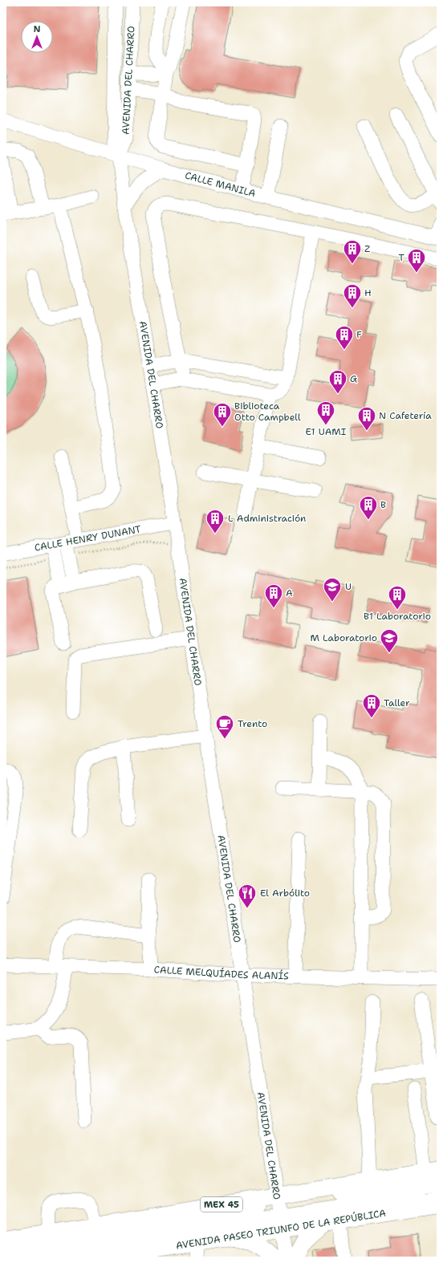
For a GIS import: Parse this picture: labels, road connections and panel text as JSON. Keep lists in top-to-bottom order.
{
  "streets": {
    "main road": ["MEX 45", "AVENIDA PASEO TRIUNFO DE LA REPÚBLICA"],
    "street": [
      "AVENIDA DEL CHARRO",
      "CALLE MANILA",
      "CALLE HENRY DUNANT",
      "CALLE MELQUÍADES ALANÍS"
    ]
  },
  "crossings": [
    ["AVENIDA DEL CHARRO", "CALLE MANILA"],
    ["AVENIDA DEL CHARRO", "CALLE HENRY DUNANT"],
    ["AVENIDA DEL CHARRO", "CALLE MELQUÍADES ALANÍS"],
    ["AVENIDA DEL CHARRO", "MEX 45"],
    ["AVENIDA DEL CHARRO", "AVENIDA PASEO TRIUNFO DE LA REPÚBLICA"],
    ["MEX 45", "AVENIDA PASEO TRIUNFO DE LA REPÚBLICA"]
  ],
  "places": {
    "building": [
      "Z",
      "T",
      "H",
      "F",
      "G",
      "E1 UAMI",
      "Biblioteca Otto Campbell",
      "N Cafetería",
      "B",
      "L Administración",
      "A",
      "B1 Laboratorio",
      "Taller"
    ],
    "school or university": ["U", "M Laboratorio"],
    "cafe": ["Trento"],
    "restaurant": ["El Arbólito"]
  },
  "north": "top"
}
